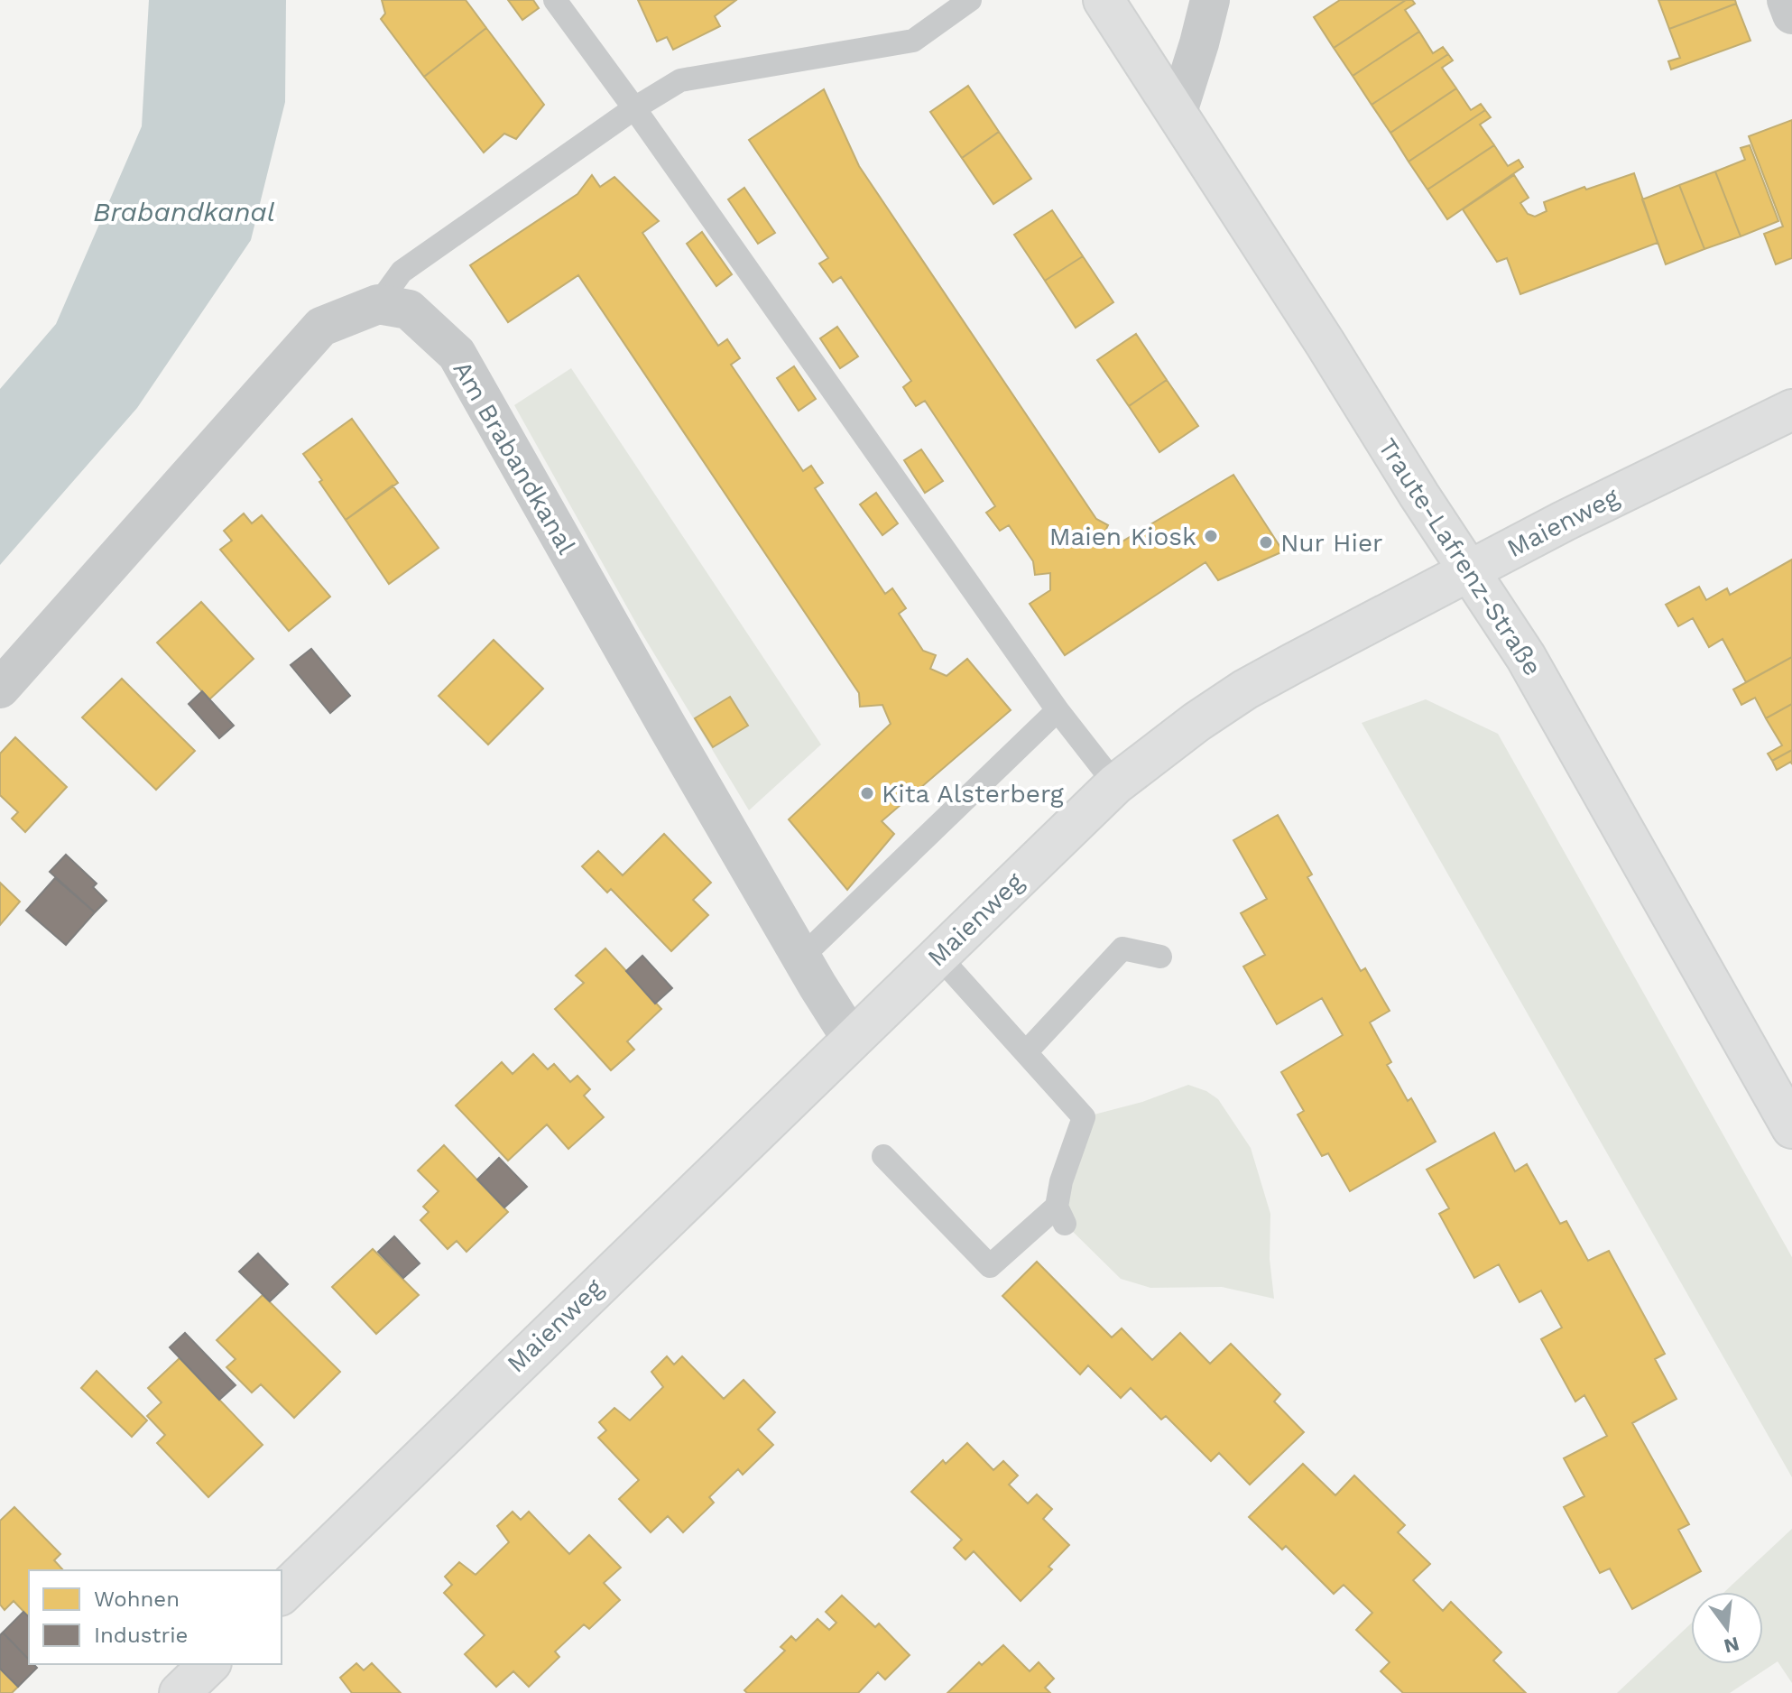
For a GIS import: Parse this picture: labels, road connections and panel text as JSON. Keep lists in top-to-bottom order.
{
  "streets": {
    "street": ["Am Brabandkanal", "Maienweg", "Traute-Lafrenz-Straße"]
  },
  "crossings": [
    ["Am Brabandkanal", "Maienweg"],
    ["Maienweg", "Traute-Lafrenz-Straße"]
  ],
  "water": ["Brabandkanal"],
  "places": ["Maien Kiosk", "Nur Hier", "Kita Alsterberg"],
  "legend": ["Wohnen", "Industrie"],
  "north": "bottom"
}
